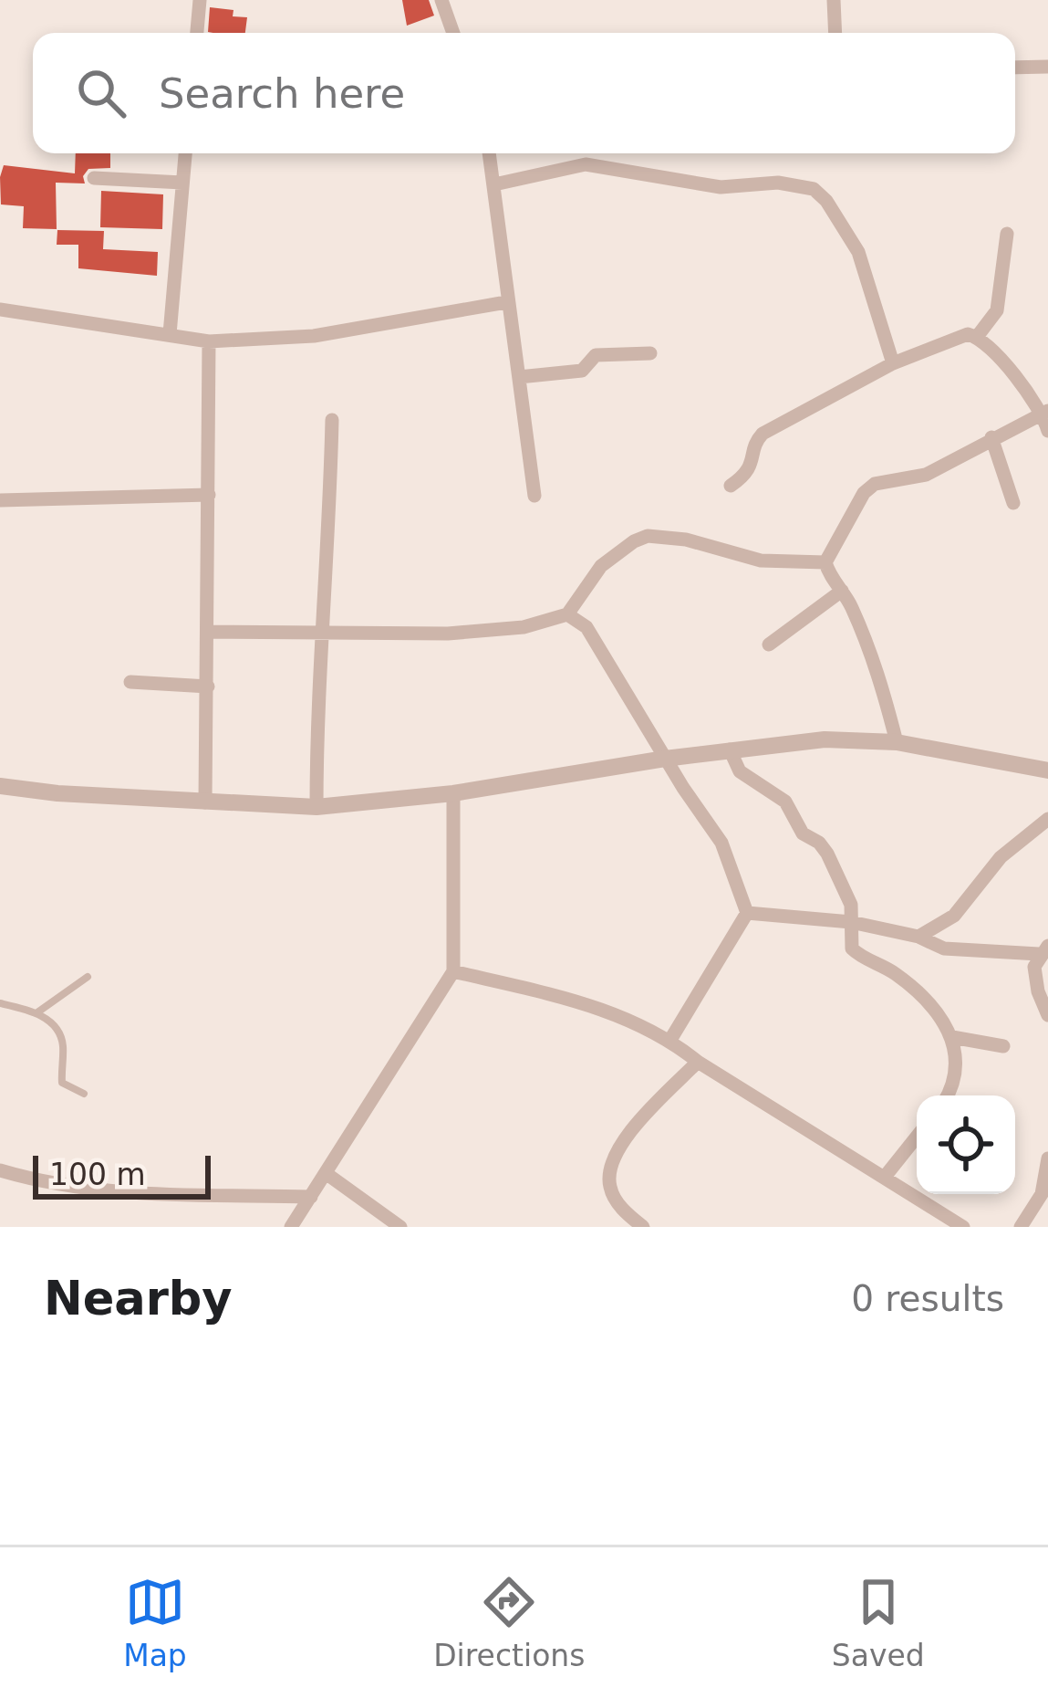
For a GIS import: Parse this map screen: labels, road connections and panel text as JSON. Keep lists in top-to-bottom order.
{
  "scale_bar": "100 m",
  "page": {
    "search": "Search here",
    "scale": "100 m",
    "heading": ["Nearby", "0 results"],
    "nav": ["Map", "Directions", "Saved"]
  }
}
